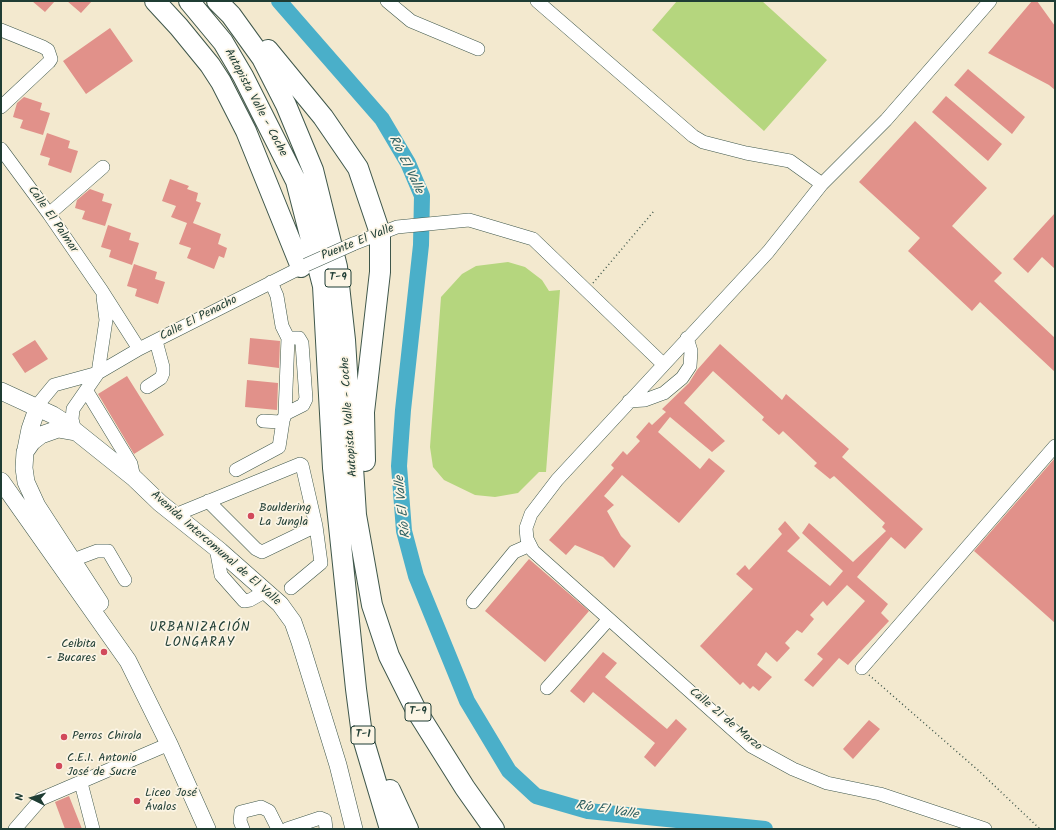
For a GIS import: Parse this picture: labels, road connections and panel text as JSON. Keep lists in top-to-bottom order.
{
  "streets": {
    "highway": ["Autopista Valle - Coche", "T-9", "T-1"],
    "main road": ["Avenida Intercomunal de El Valle"],
    "street": [
      "Calle El Palmar",
      "Puente El Valle",
      "Calle El Penacho",
      "Calle 21 de Marzo"
    ]
  },
  "crossings": [
    ["Calle El Palmar", "Calle El Penacho"],
    ["Puente El Valle", "Calle El Penacho"]
  ],
  "districts": ["URBANIZACIÓN LONGARAY"],
  "water": ["Río El Valle"],
  "places": [
    "Bouldering La Jungla",
    "Ceibita - Bucares",
    "Perros Chirola",
    "C.E.I. Antonio José de Sucre",
    "Liceo José Ávalos"
  ],
  "north": "left"
}
